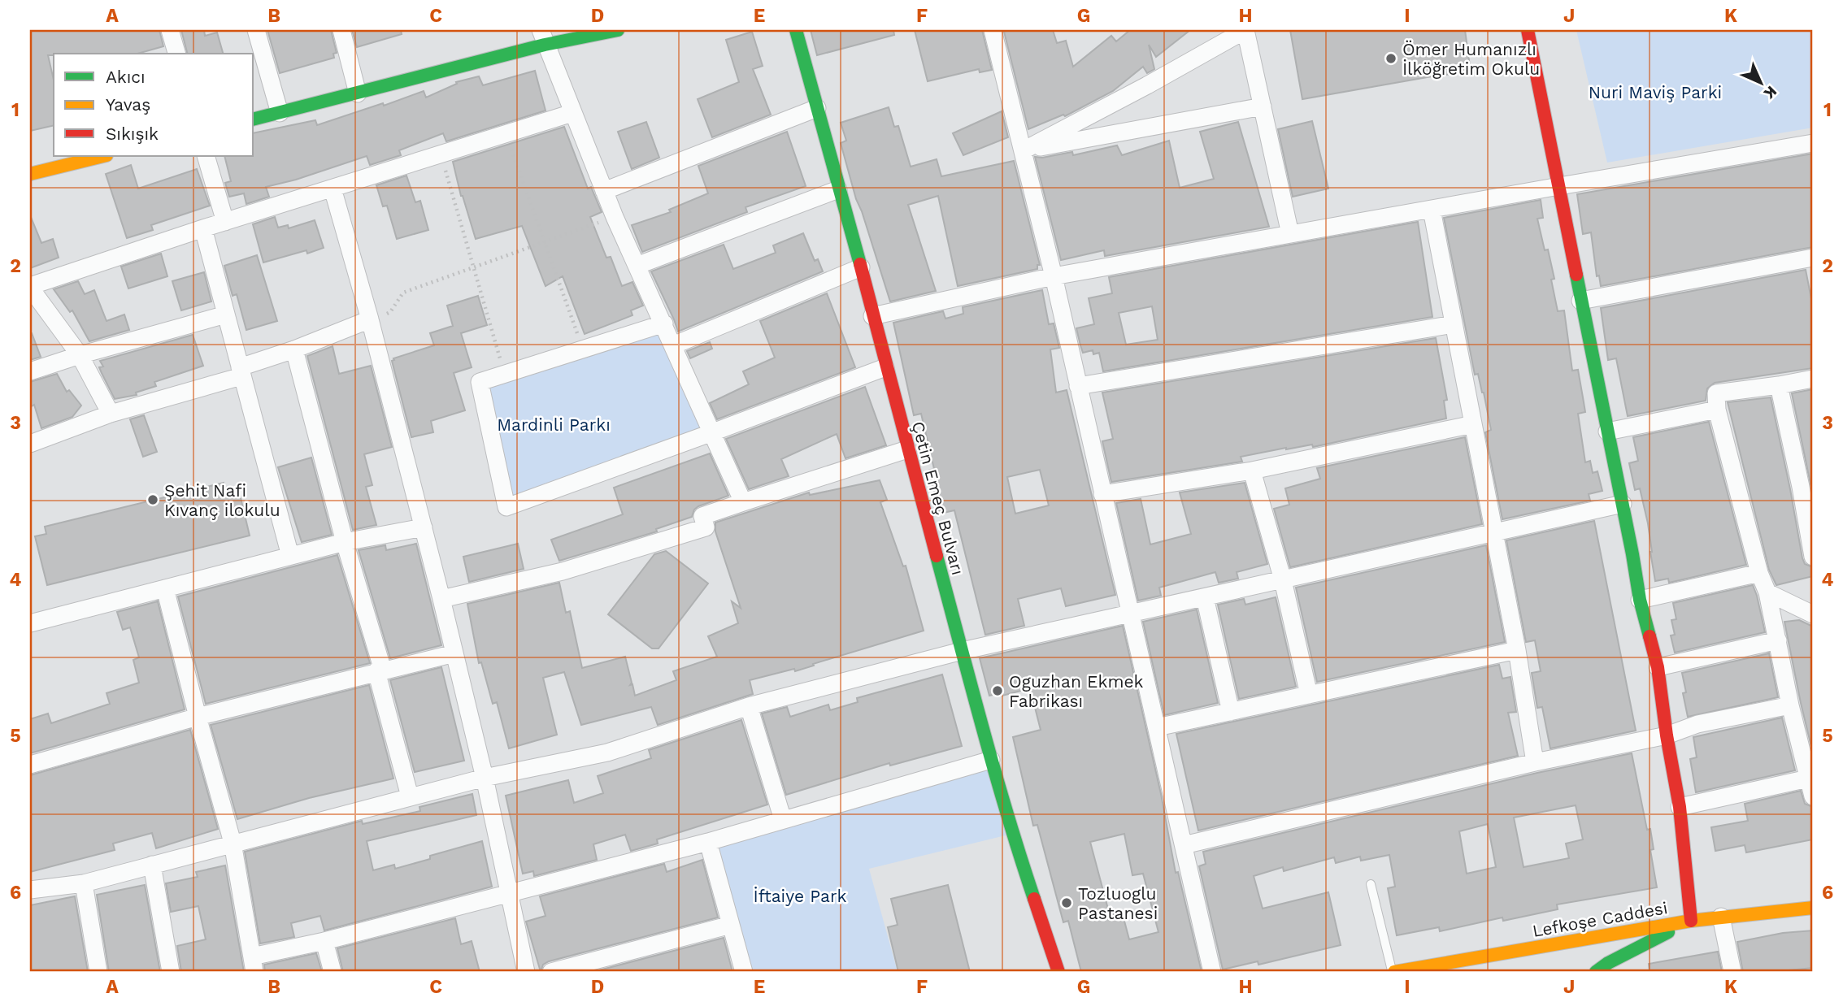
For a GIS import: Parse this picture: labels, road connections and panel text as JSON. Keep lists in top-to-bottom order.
{
  "streets": {
    "main road": ["Çetin Emeç Bulvarı", "Lefkoşe Caddesi"]
  },
  "parks": ["Nuri Maviş Parki", "Mardinli Parkı", "İftaiye Park"],
  "places": [
    "Ömer Humanızlı İlköğretim Okulu",
    "Şehit Nafi Kıvanç ilokulu",
    "Oguzhan Ekmek Fabrikası",
    "Tozluoglu Pastanesi"
  ],
  "legend": ["Akıcı", "Yavaş", "Sıkışık"],
  "north": "bottom right",
  "grid": {
    "columns": [
      "A",
      "B",
      "C",
      "D",
      "E",
      "F",
      "G",
      "H",
      "I",
      "J",
      "K"
    ],
    "rows": [
      "1",
      "2",
      "3",
      "4",
      "5",
      "6"
    ]
  }
}
